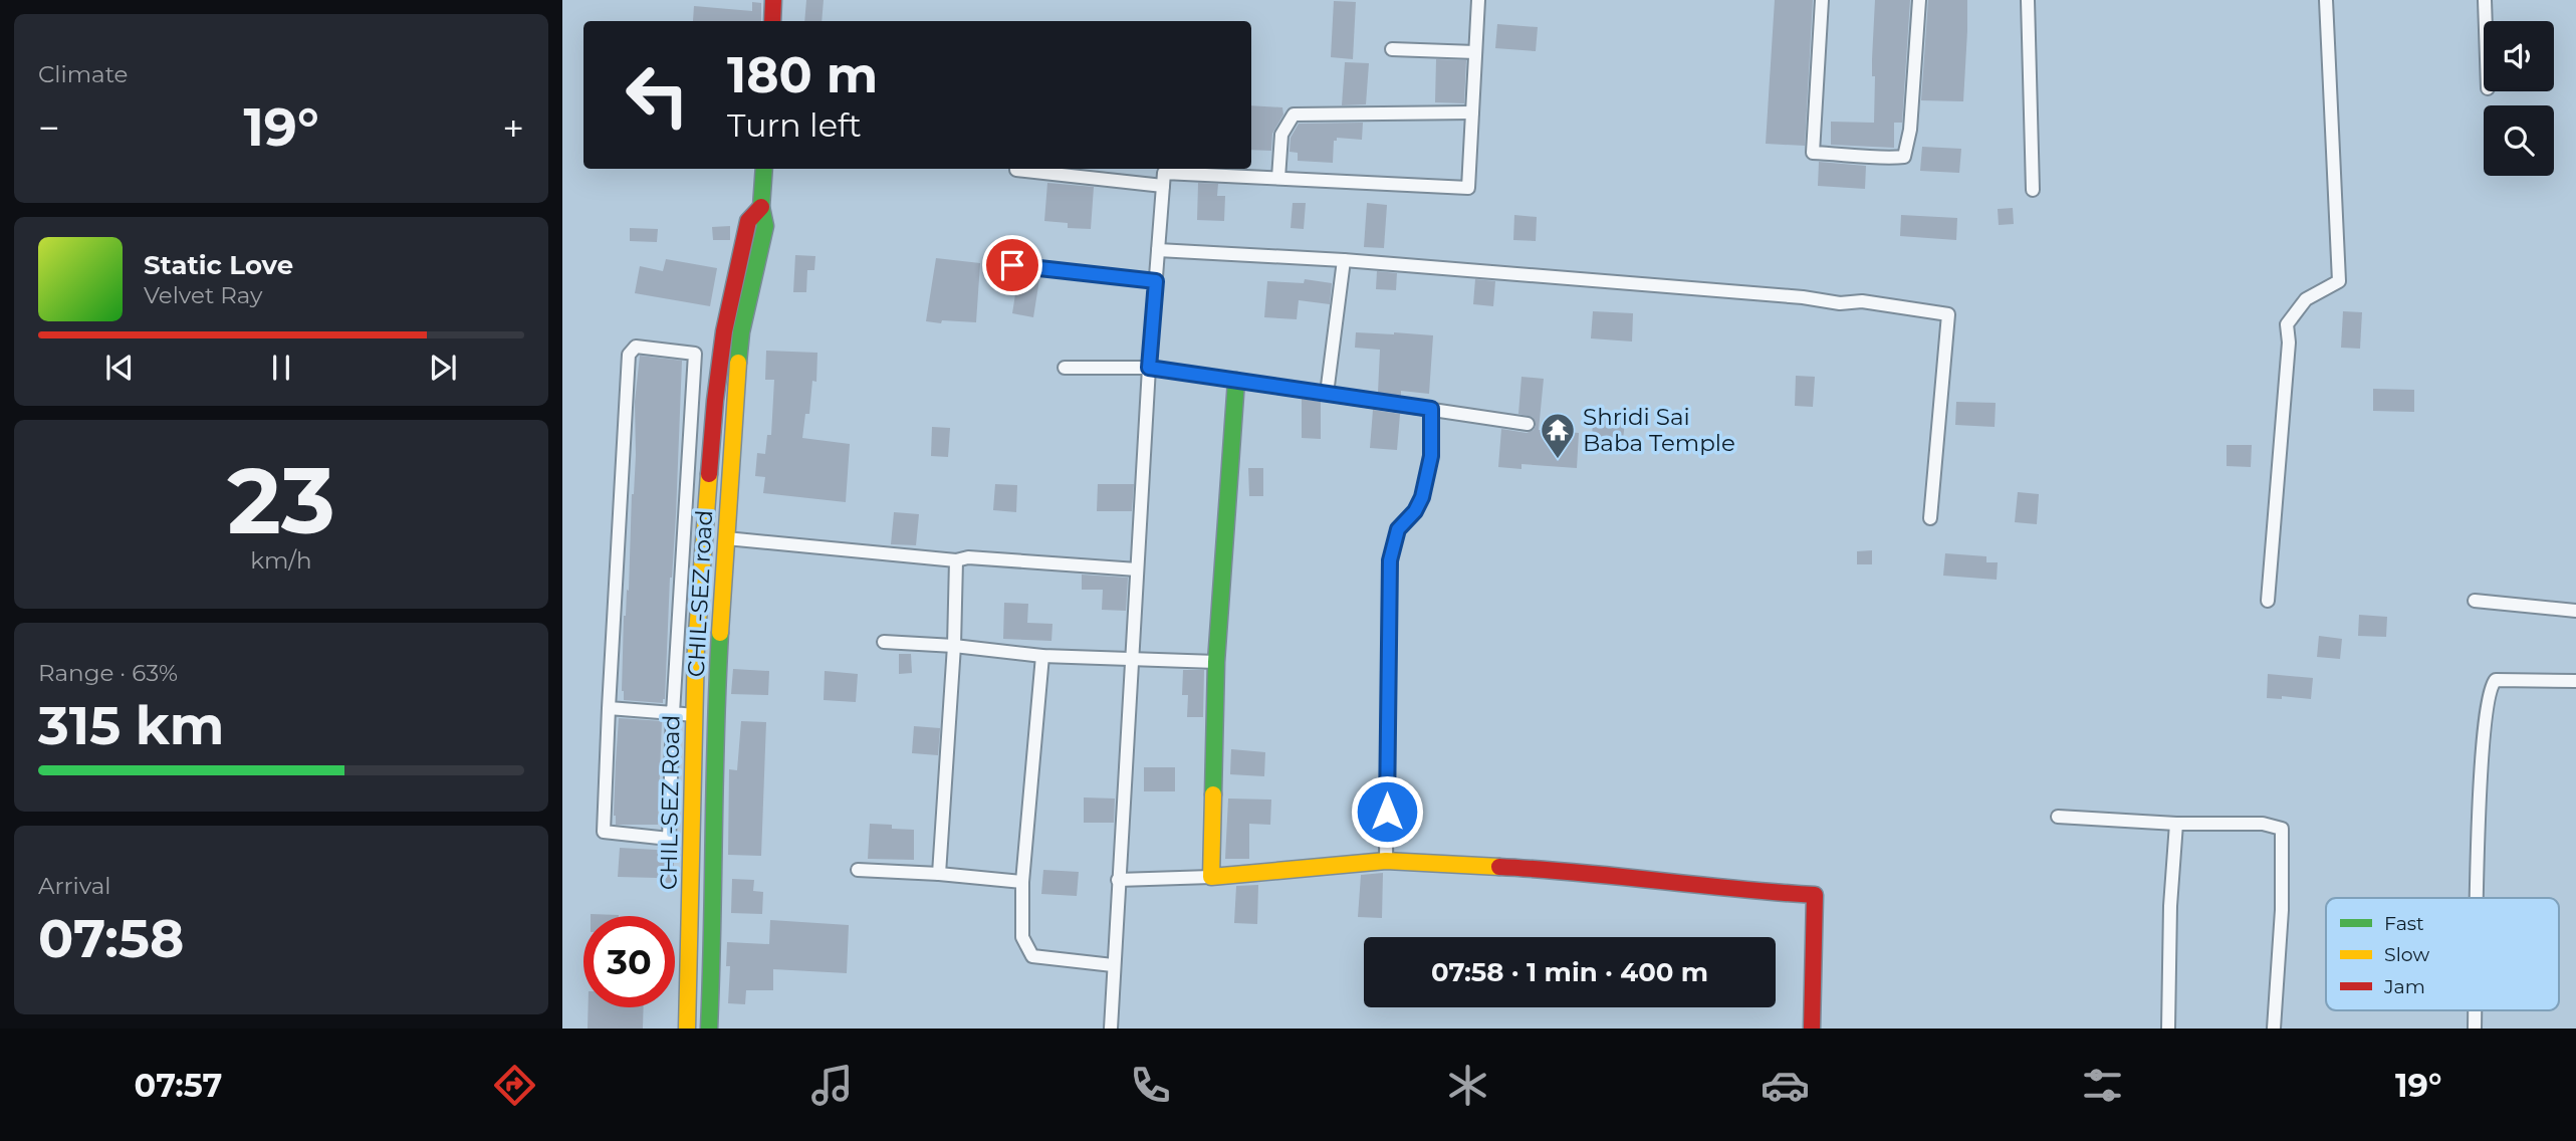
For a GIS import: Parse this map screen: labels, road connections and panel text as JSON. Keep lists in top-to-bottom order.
{
  "streets": {
    "street": ["CHIL-SEZ road", "CHIL-SEZ Road"]
  },
  "crossings": [
    ["CHIL-SEZ road", "CHIL-SEZ Road"]
  ],
  "places": {
    "temple": ["Shridi Sai Baba Temple"]
  },
  "legend": ["Fast", "Slow", "Jam"],
  "page": {
    "tile": [
      "Climate",
      ["23", "km/h"],
      ["Range · 63%", "315 km"],
      ["Arrival", "07:58"]
    ],
    "turn": ["180 m", "Turn left"],
    "heat": ["−", "19°", "+"],
    "song": ["Static Love", "Velvet Ray"],
    "limit": "30",
    "trip": "07:58 · 1 min · 400 m",
    "tabs": ["07:57", "19°"]
  }
}
